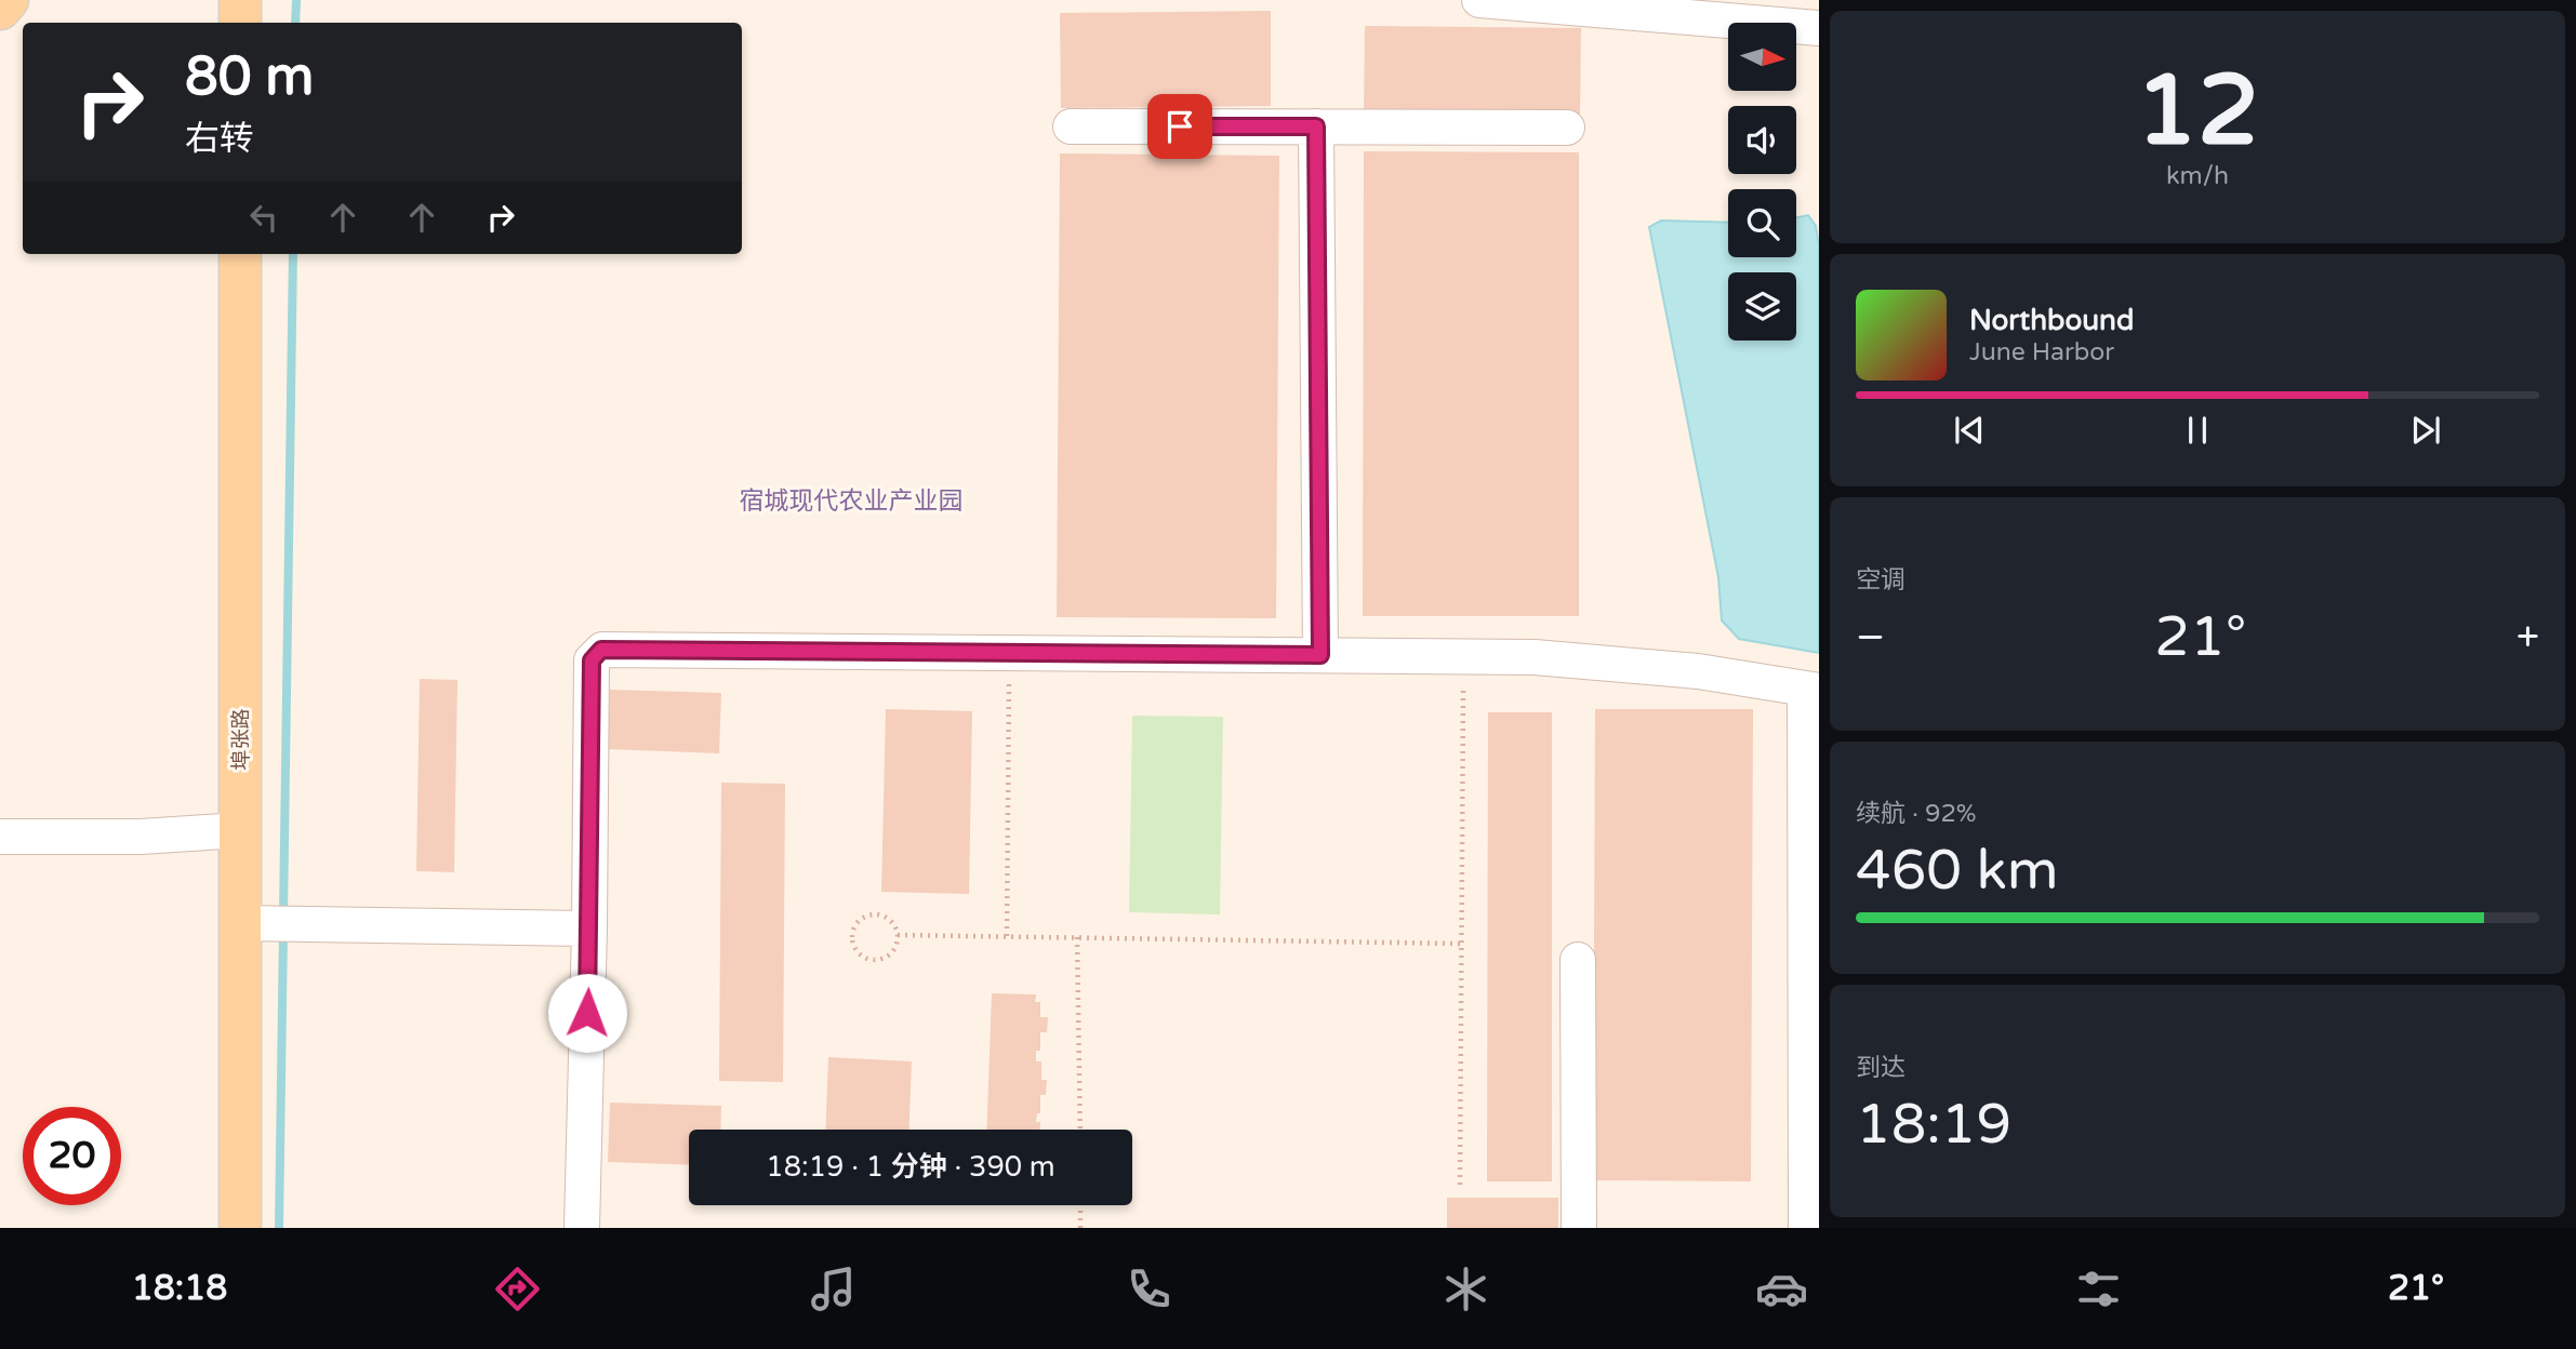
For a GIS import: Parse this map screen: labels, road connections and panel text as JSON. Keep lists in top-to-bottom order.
{
  "streets": {
    "main road": ["埠张路"]
  },
  "districts": ["宿城现代农业产业园"],
  "north": "right",
  "page": {
    "tile": [
      ["12", "km/h"],
      "空调",
      ["续航 · 92%", "460 km"],
      ["到达", "18:19"]
    ],
    "turn": ["80 m", "右转"],
    "song": ["Northbound", "June Harbor"],
    "heat": ["−", "21°", "+"],
    "limit": "20",
    "trip": "18:19 · 1 分钟 · 390 m",
    "tabs": ["18:18", "21°"]
  }
}
